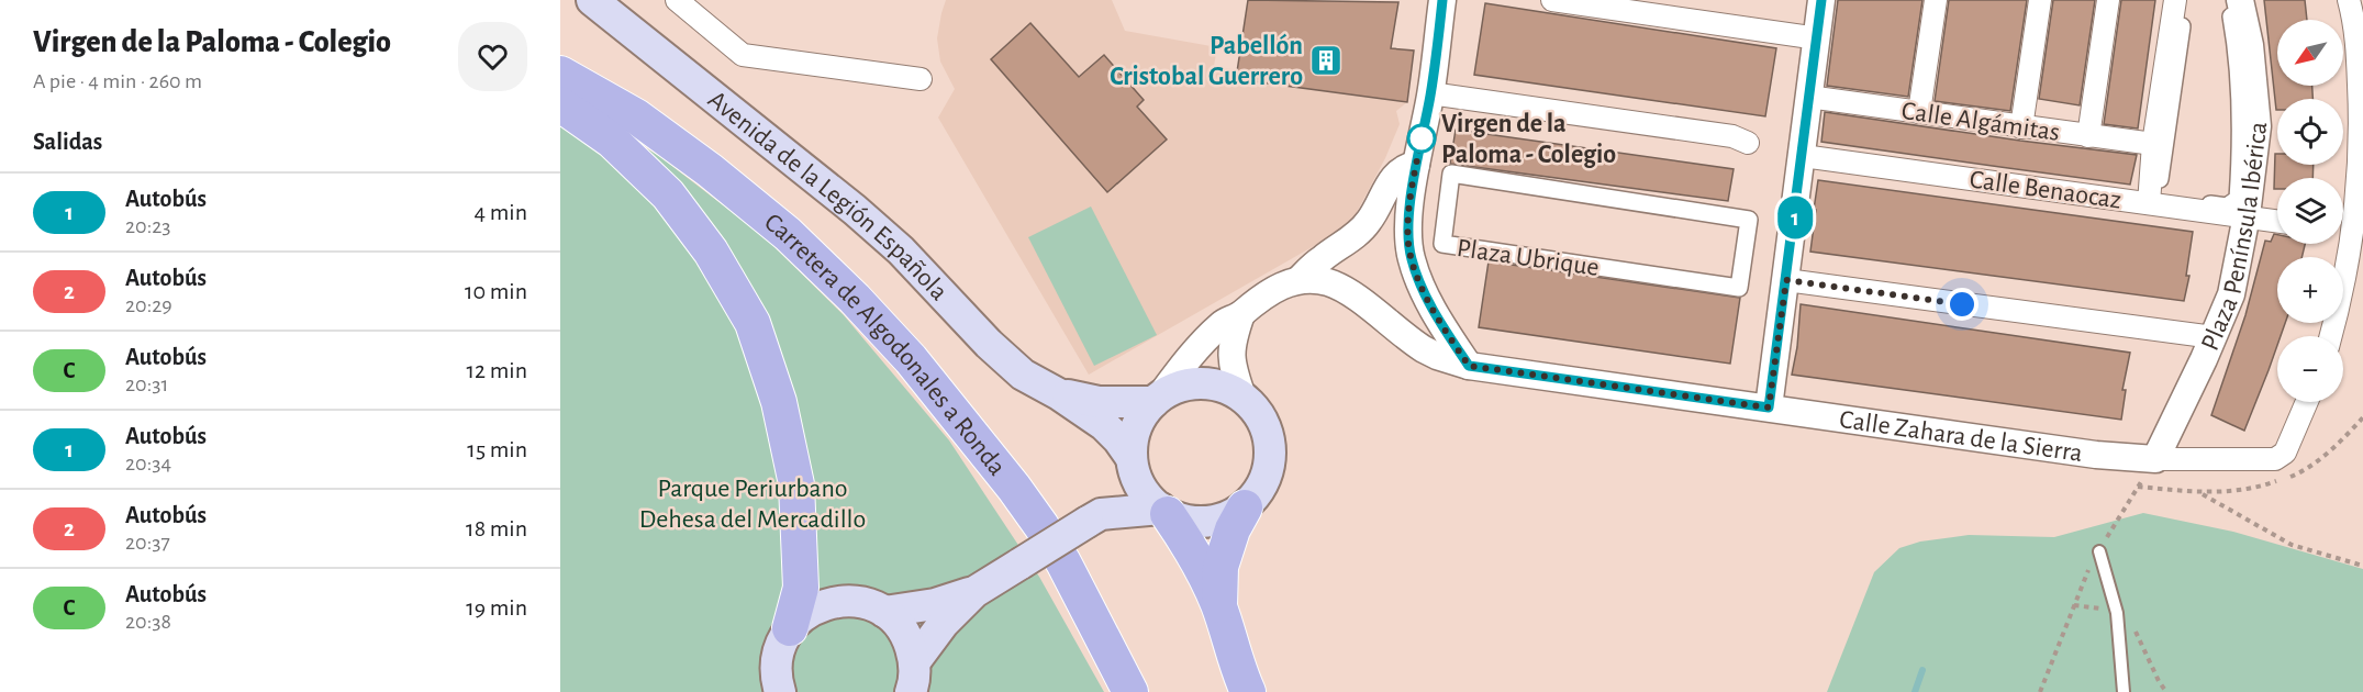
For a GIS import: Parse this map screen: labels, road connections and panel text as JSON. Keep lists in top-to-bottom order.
{
  "streets": {
    "main road": ["Avenida de la Legión Española", "Carretera de Algodonales a Ronda"],
    "street": [
      "Calle Algámitas",
      "Calle Benaocaz",
      "Plaza Península Ibérica",
      "Plaza Ubrique",
      "Calle Zahara de la Sierra"
    ]
  },
  "crossings": [
    ["Calle Benaocaz", "Plaza Península Ibérica"],
    ["Plaza Península Ibérica", "Calle Zahara de la Sierra"]
  ],
  "parks": ["Parque Periurbano Dehesa del Mercadillo"],
  "places": {
    "building": ["Pabellón Cristobal Guerrero"],
    "other": ["Virgen de la Paloma - Colegio"]
  },
  "lines": ["bus line 1"],
  "north": "bottom left",
  "page": {
    "heading": [
      ["Virgen de la Paloma - Colegio", "A pie · 4 min · 260 m"],
      "Salidas"
    ],
    "on_map": "1",
    "map_buttons": ["+", "−"],
    "list": [
      {
        "mark": "1",
        "name": "Autobús",
        "note": "20:23",
        "value": "4 min"
      },
      {
        "mark": "2",
        "name": "Autobús",
        "note": "20:29",
        "value": "10 min"
      },
      {
        "mark": "C",
        "name": "Autobús",
        "note": "20:31",
        "value": "12 min"
      },
      {
        "mark": "1",
        "name": "Autobús",
        "note": "20:34",
        "value": "15 min"
      },
      {
        "mark": "2",
        "name": "Autobús",
        "note": "20:37",
        "value": "18 min"
      },
      {
        "mark": "C",
        "name": "Autobús",
        "note": "20:38",
        "value": "19 min"
      }
    ]
  }
}
